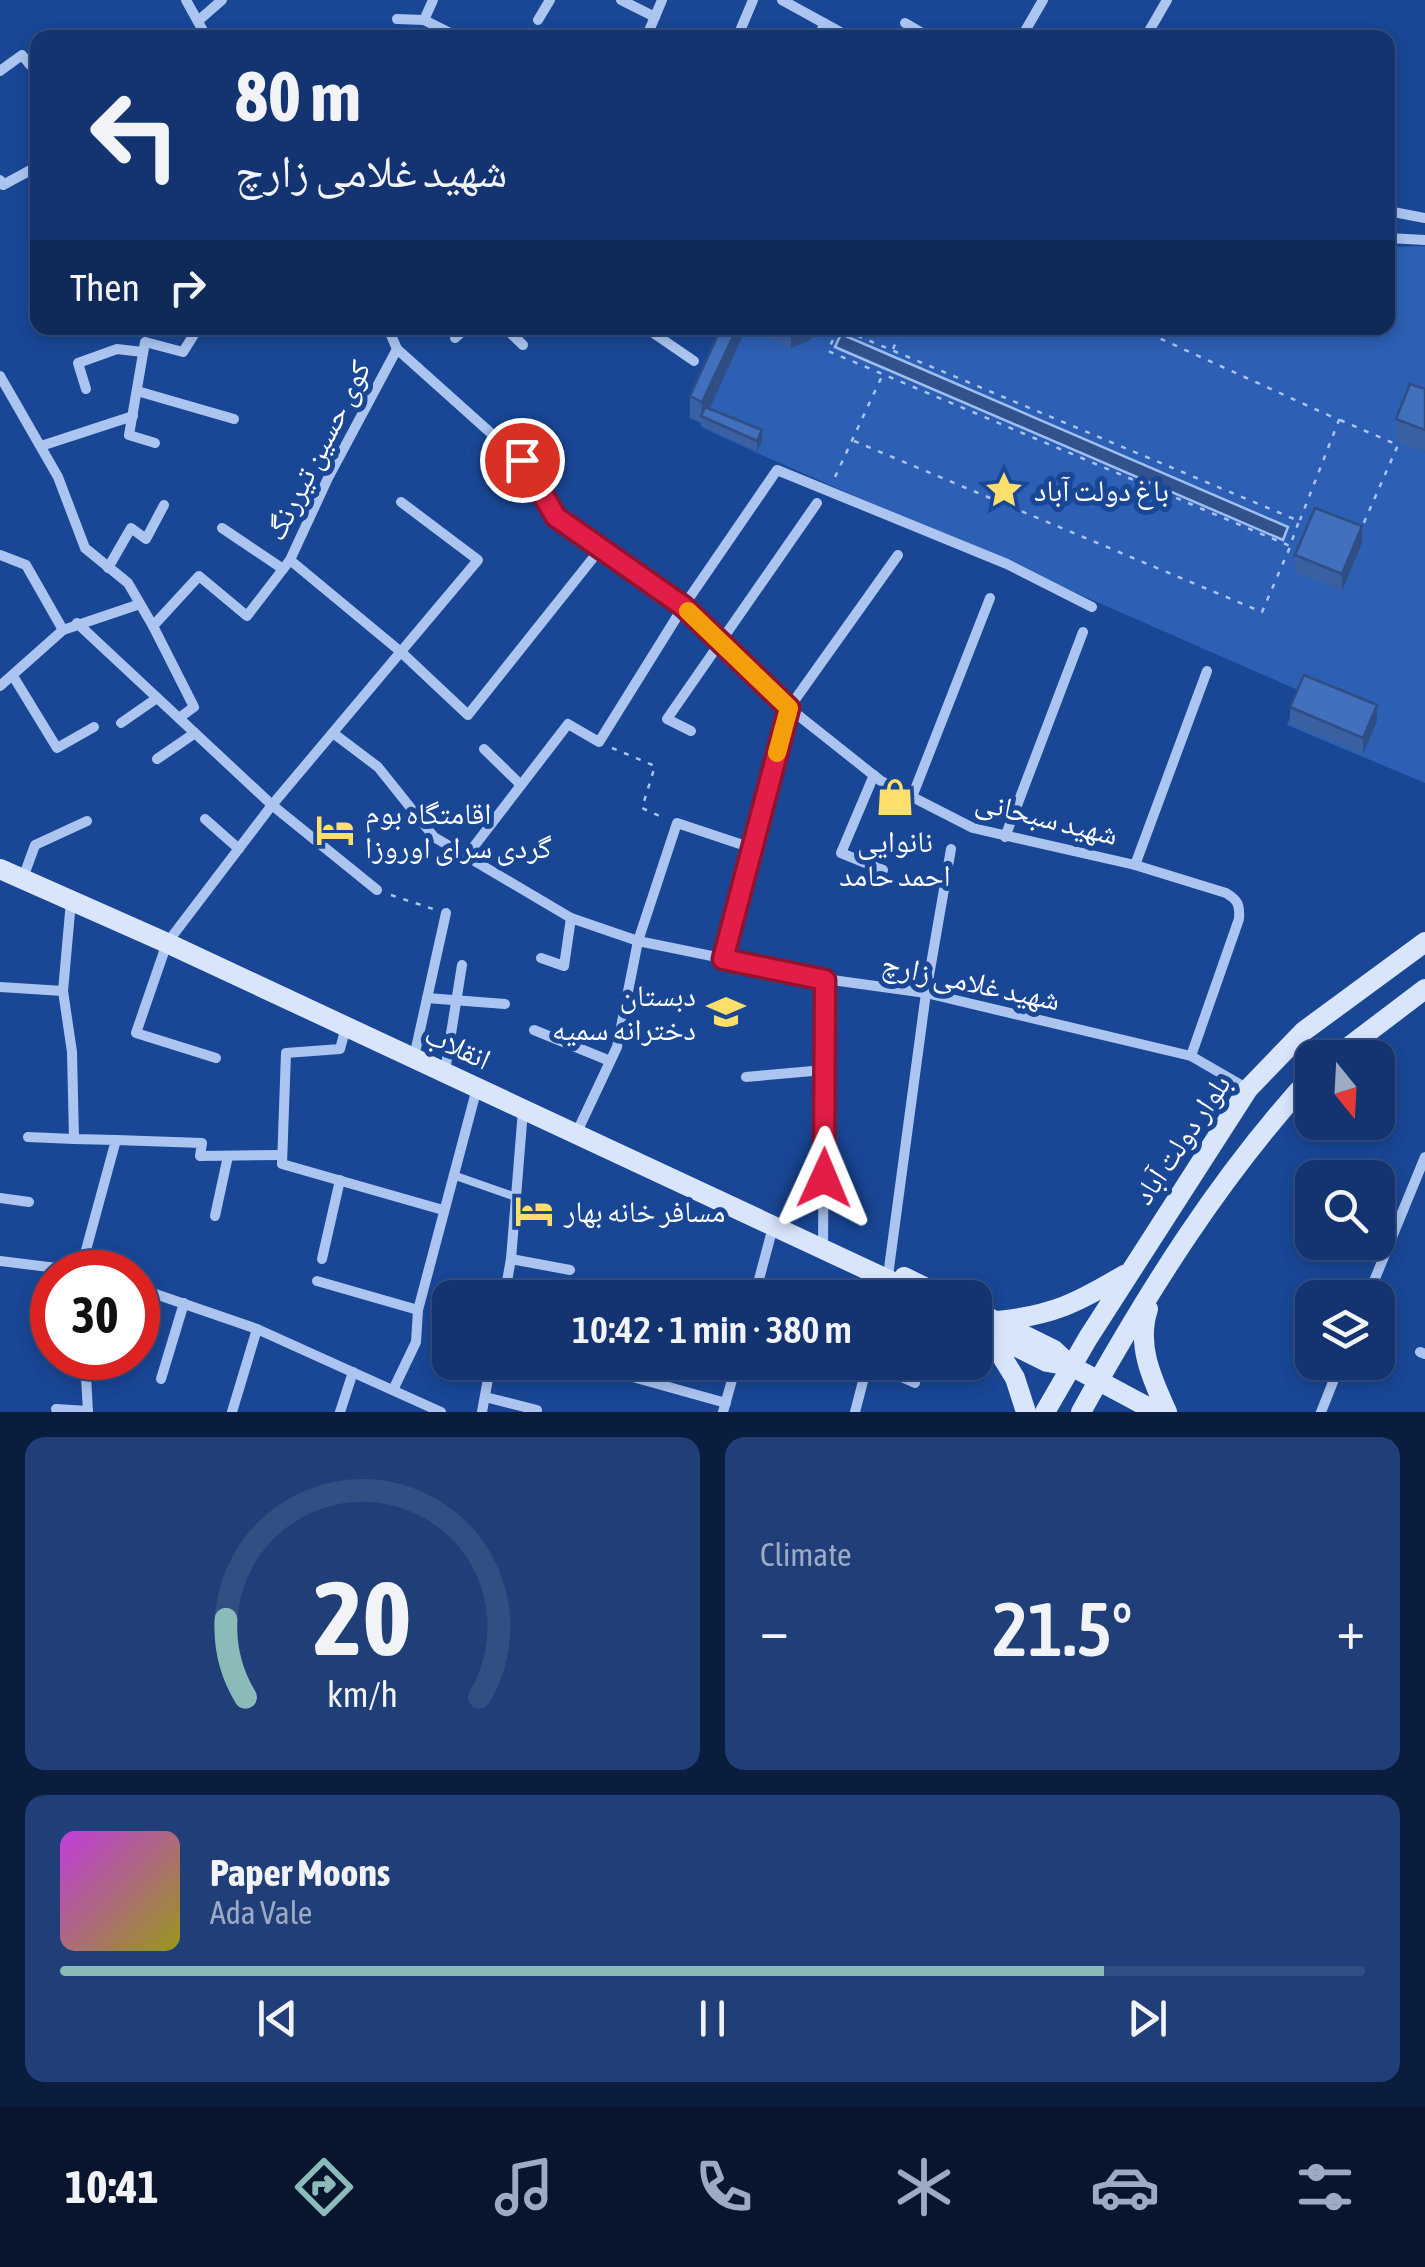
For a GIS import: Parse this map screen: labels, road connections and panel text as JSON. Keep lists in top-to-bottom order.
{
  "streets": {
    "main road": ["انقلاب", "بلوار دولت آباد"],
    "street": ["کوی حسین تیررنگ", "شهید سبحانی", "شهید غلامی زارچ"]
  },
  "crossings": [
    ["کوی حسین تیررنگ", "شهید سبحانی"],
    ["شهید سبحانی", "شهید غلامی زارچ"]
  ],
  "places": {
    "place": ["باغ دولت آباد"],
    "shop": ["نانوایی احمد حامد"],
    "hotel": ["اقامتگاه بوم گردی سرای اوروزا", "مسافر خانه بهار"],
    "school or university": ["دبستان دخترانه سمیه"]
  },
  "north": "bottom",
  "page": {
    "turn": ["80 m", "شهید غلامی زارچ"],
    "then": "Then",
    "limit": "30",
    "trip": "10:42 · 1 min · 380 m",
    "tile": "Climate",
    "heat": ["−", "21.5°", "+"],
    "song": ["Paper Moons", "Ada Vale"],
    "tabs": "10:41",
    "gauge": ["20", "km/h"]
  }
}
